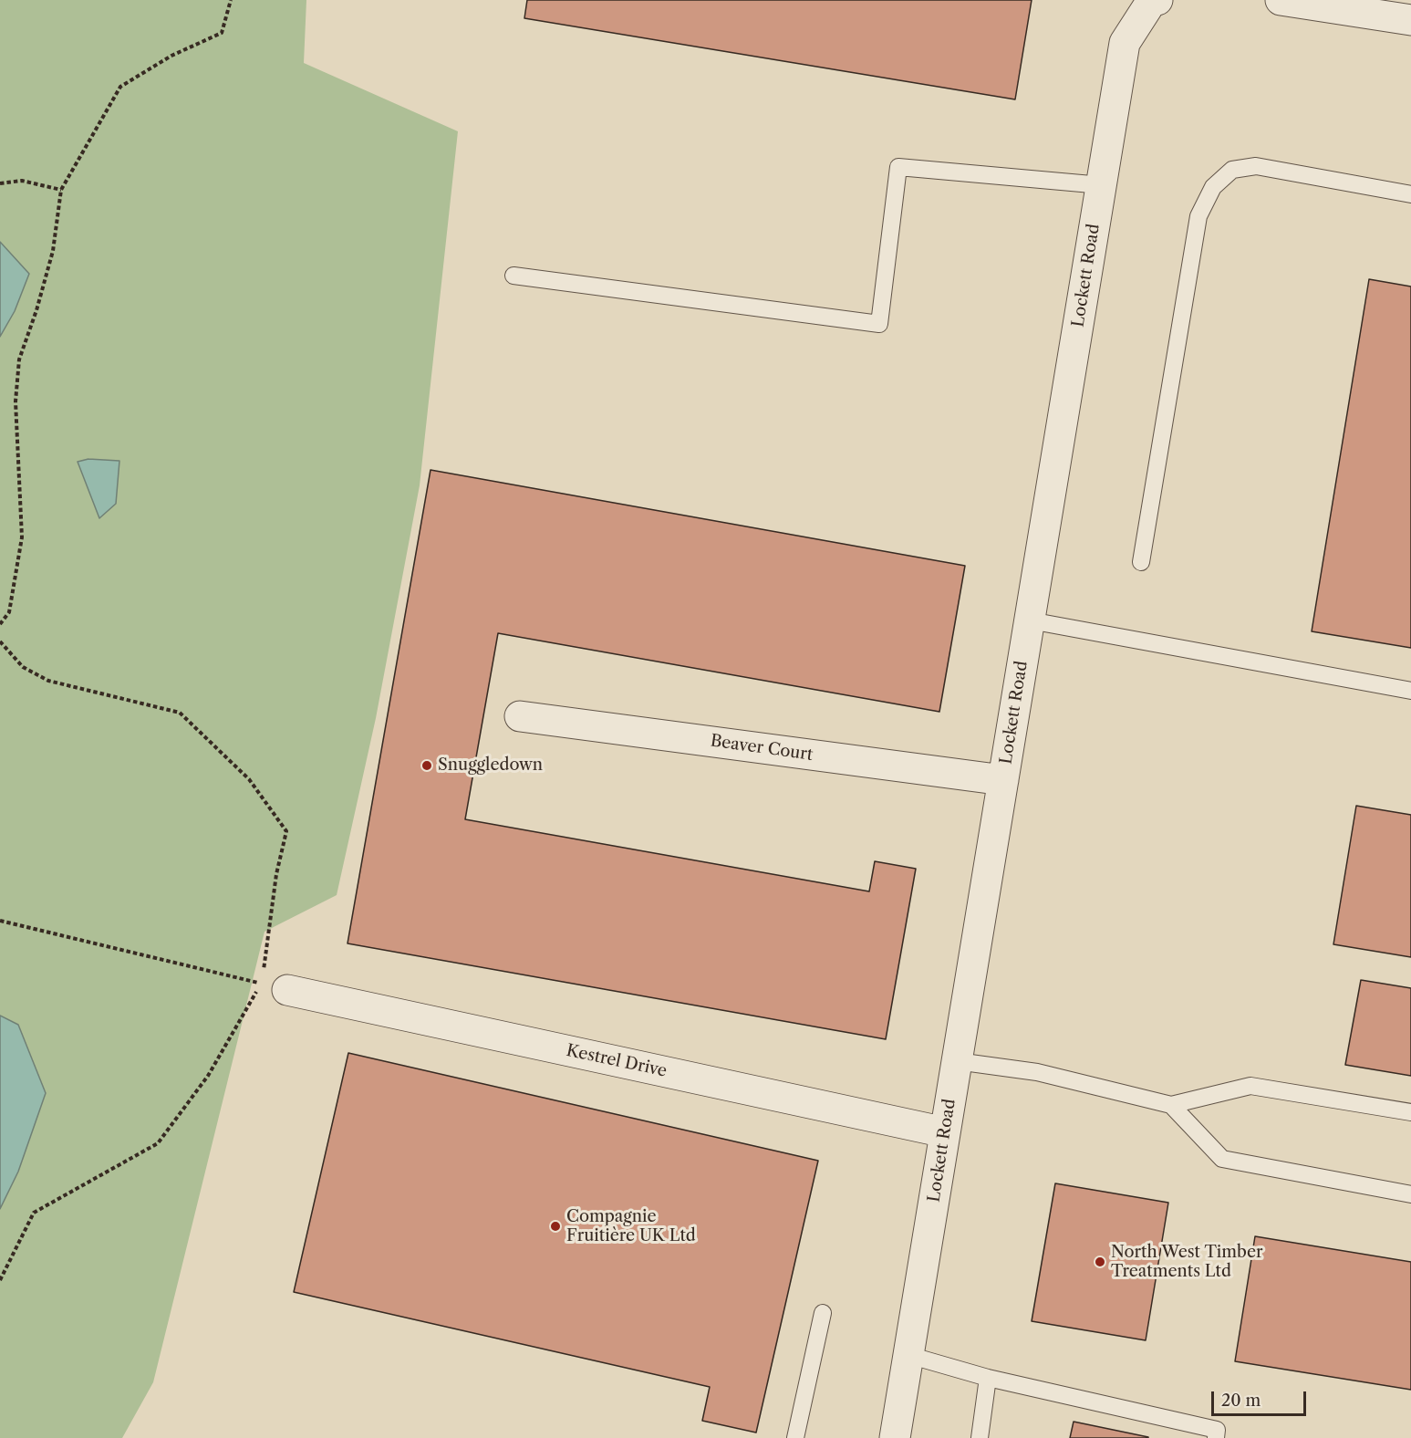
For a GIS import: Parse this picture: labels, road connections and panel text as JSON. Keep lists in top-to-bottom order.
{
  "streets": {
    "street": ["Lockett Road", "Beaver Court", "Kestrel Drive"]
  },
  "crossings": [
    ["Lockett Road", "Beaver Court"],
    ["Lockett Road", "Kestrel Drive"]
  ],
  "places": ["Snuggledown", "Compagnie Fruitière UK Ltd", "North West Timber Treatments Ltd"],
  "scale_bar": "20 m"
}
